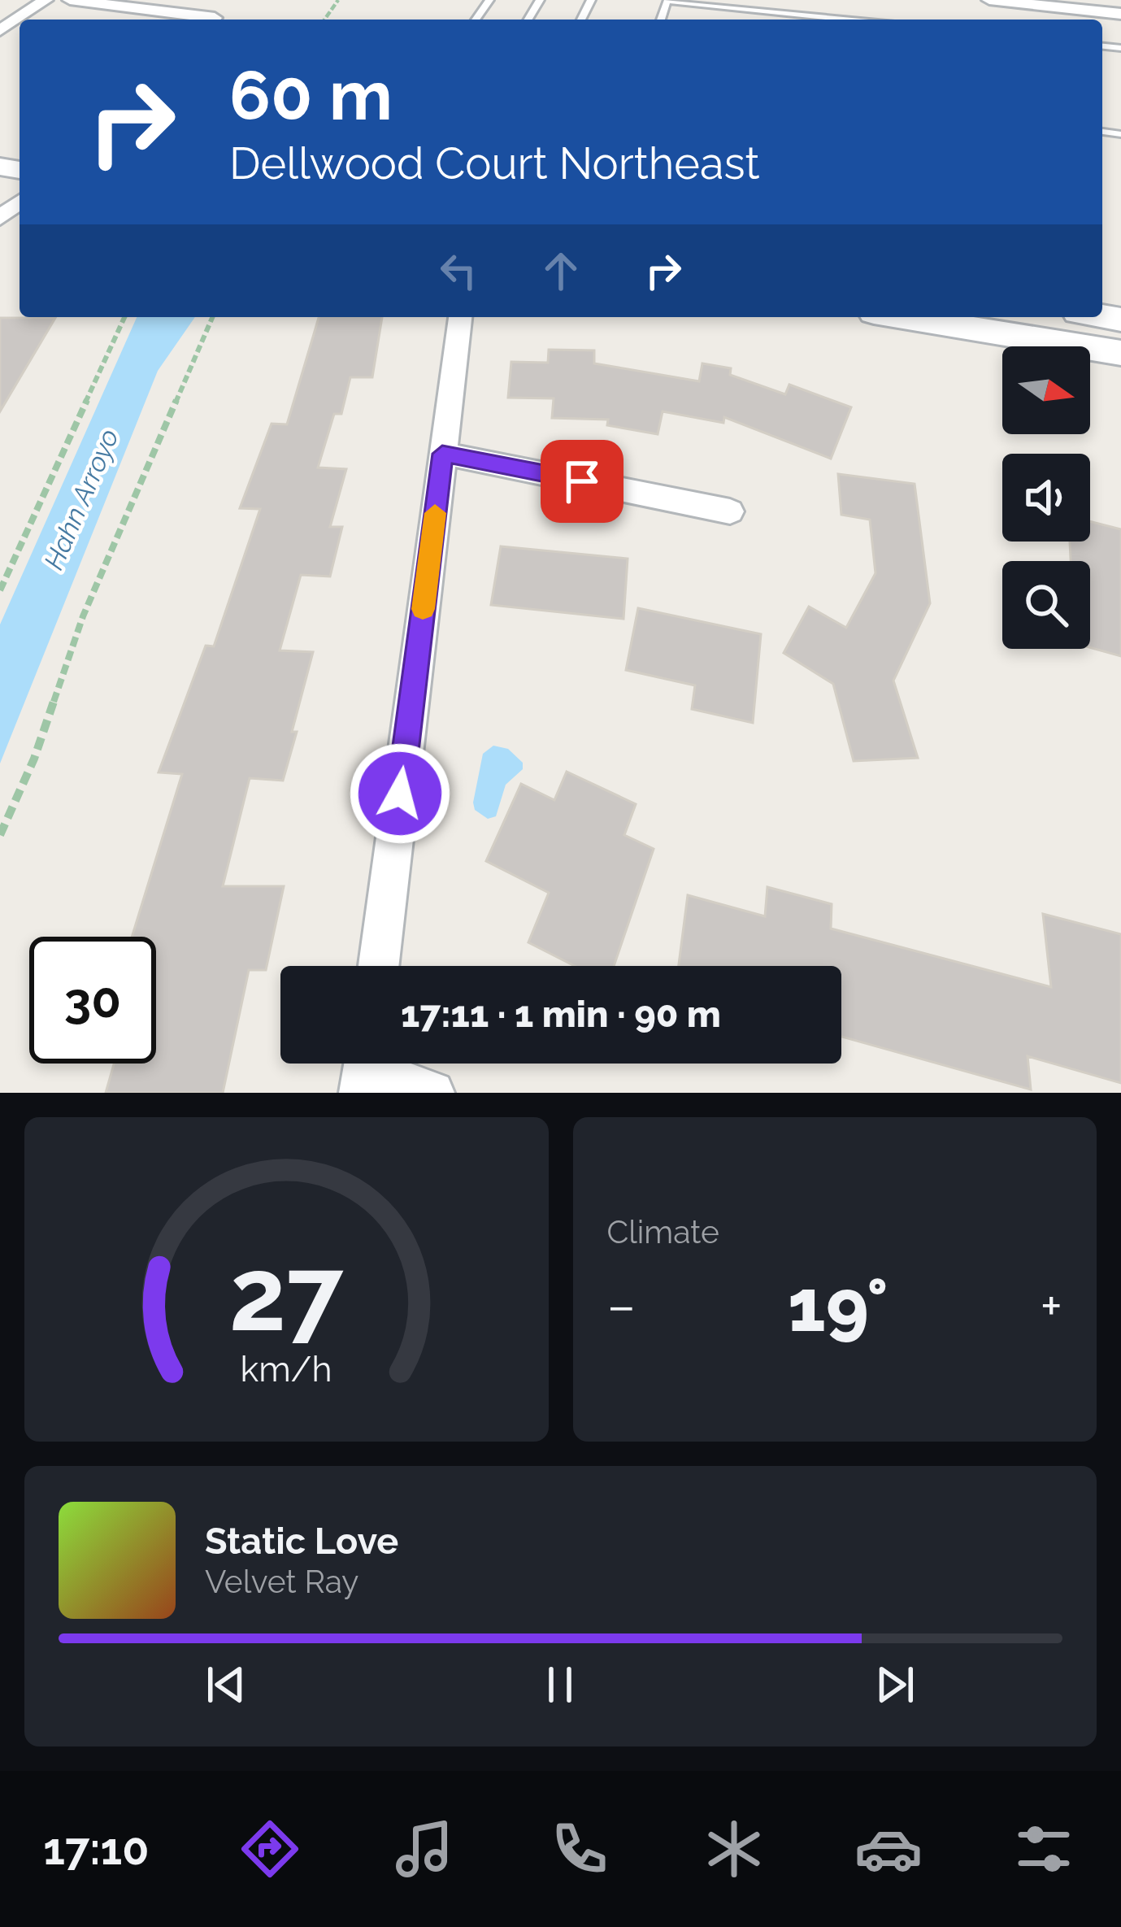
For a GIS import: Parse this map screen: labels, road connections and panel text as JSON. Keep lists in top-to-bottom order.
{
  "water": ["Hahn Arroyo"],
  "north": "right",
  "page": {
    "turn": ["60 m", "Dellwood Court Northeast"],
    "limit": "30",
    "trip": "17:11 · 1 min · 90 m",
    "tile": "Climate",
    "heat": ["−", "19°", "+"],
    "song": ["Static Love", "Velvet Ray"],
    "tabs": "17:10",
    "gauge": ["27", "km/h"]
  }
}
